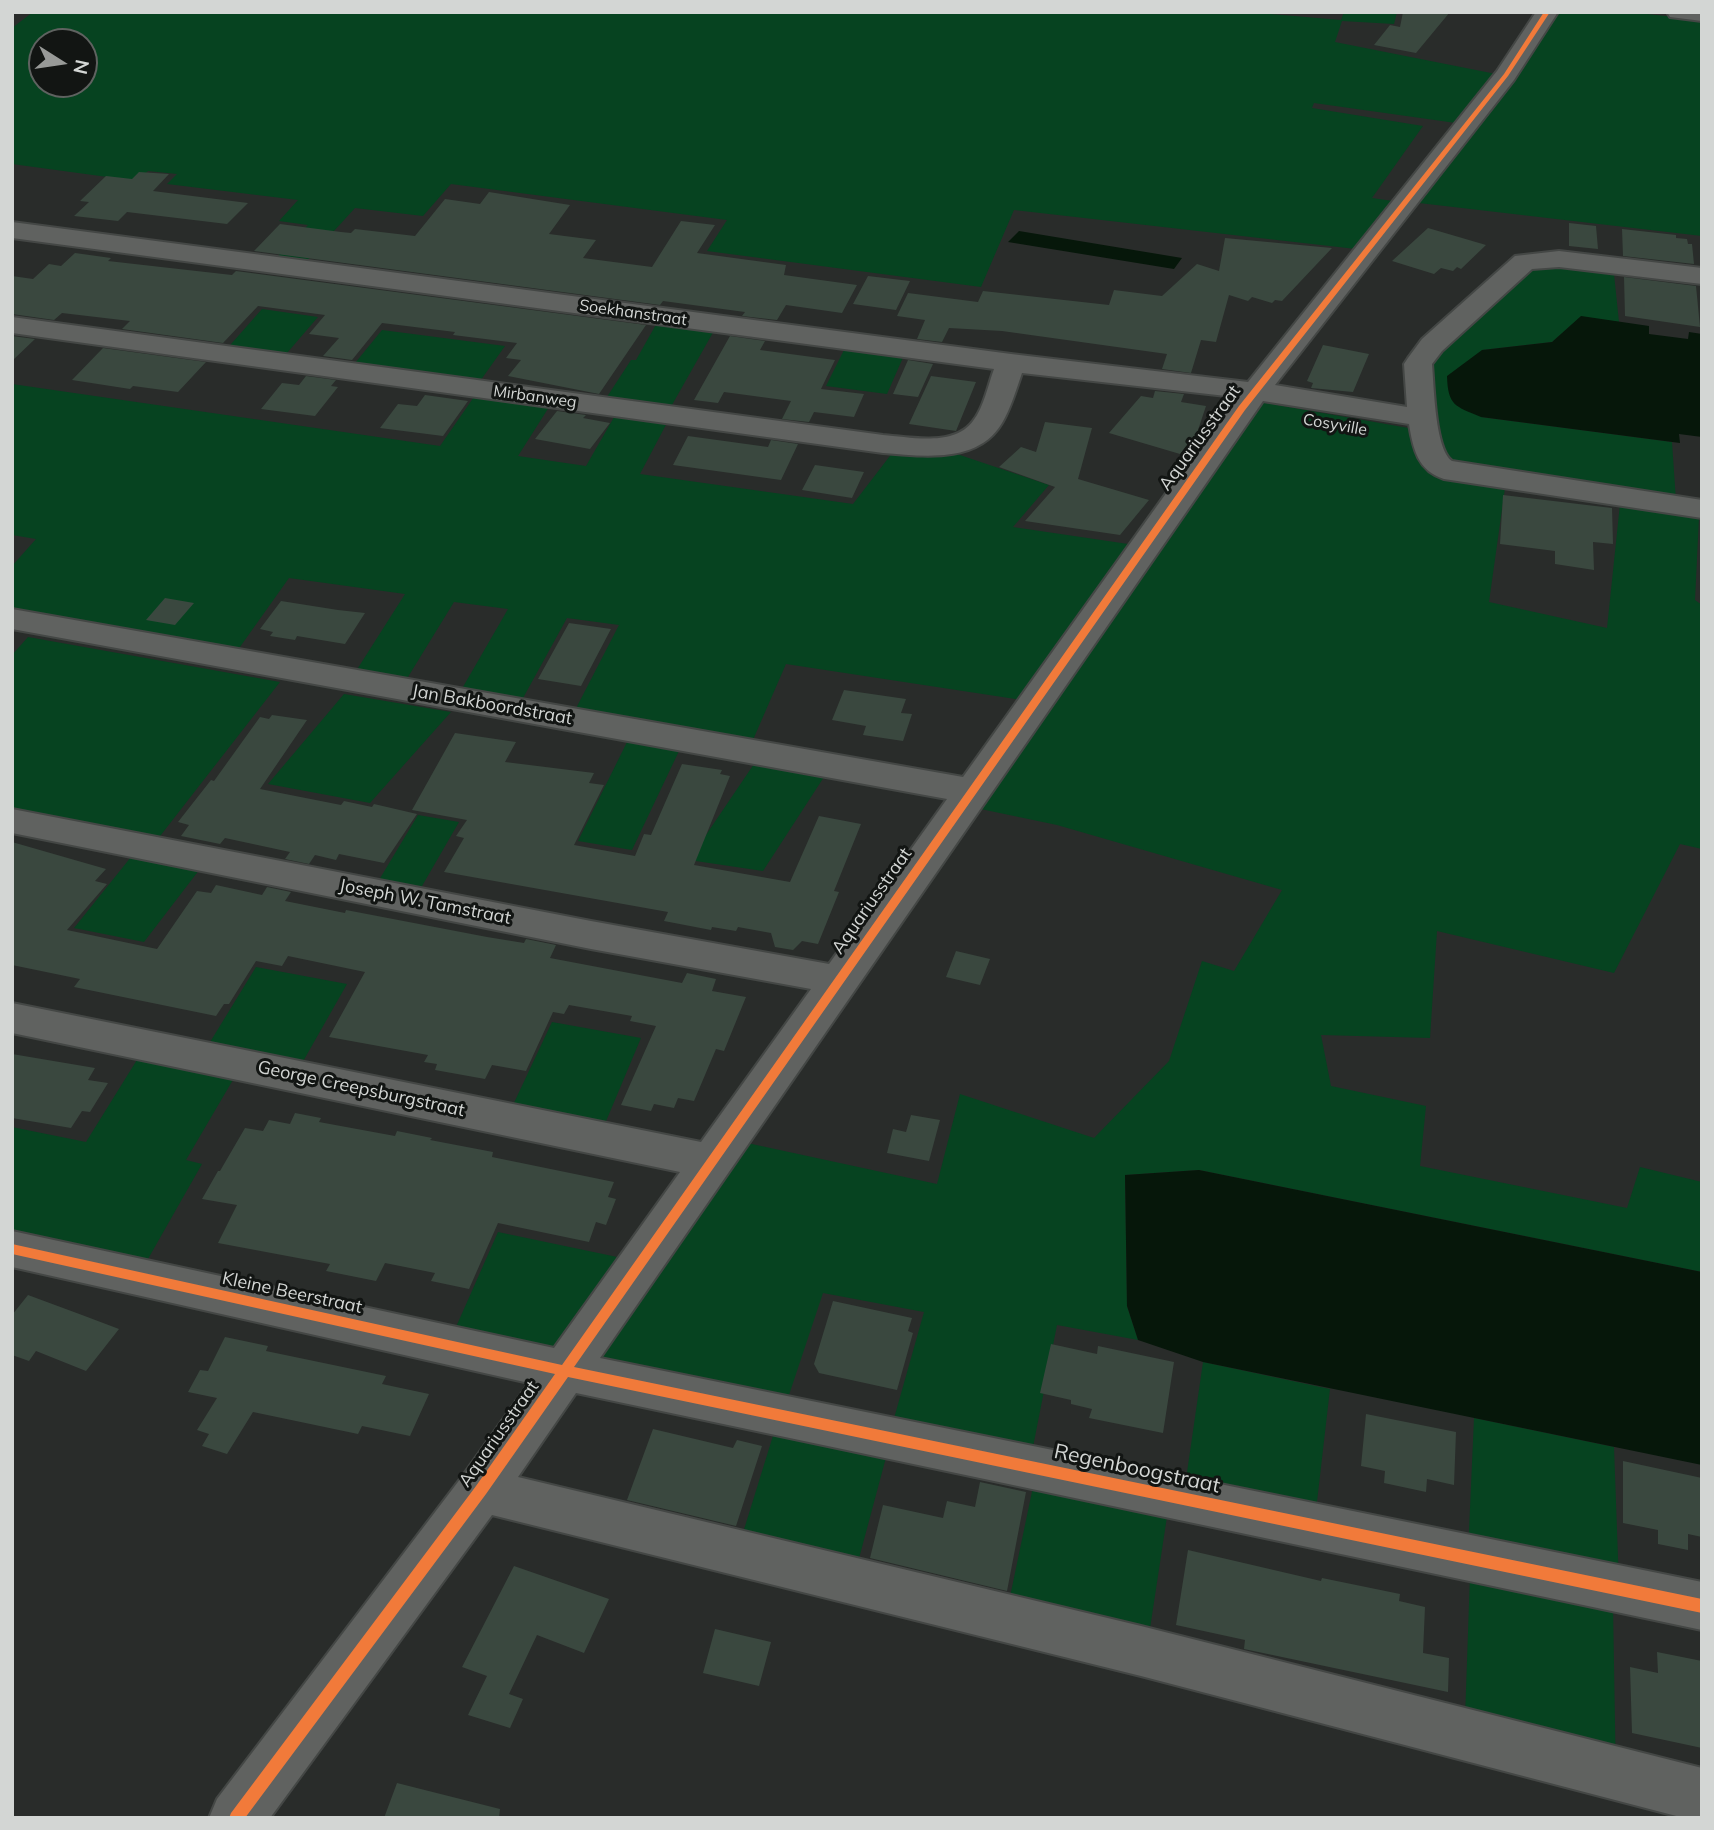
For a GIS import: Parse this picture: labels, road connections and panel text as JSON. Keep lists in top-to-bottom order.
{
  "streets": {
    "street": [
      "Soekhanstraat",
      "Mirbanweg",
      "Cosyville",
      "Aquariusstraat",
      "Jan Bakboordstraat",
      "Joseph W. Tamstraat",
      "George Creepsburgstraat",
      "Kleine Beerstraat",
      "Regenboogstraat"
    ]
  },
  "crossings": [
    ["Soekhanstraat", "Mirbanweg"],
    ["Soekhanstraat", "Cosyville"],
    ["Soekhanstraat", "Aquariusstraat"],
    ["Cosyville", "Aquariusstraat"],
    ["Aquariusstraat", "Jan Bakboordstraat"],
    ["Aquariusstraat", "Joseph W. Tamstraat"],
    ["Aquariusstraat", "George Creepsburgstraat"],
    ["Aquariusstraat", "Kleine Beerstraat"],
    ["Aquariusstraat", "Regenboogstraat"],
    ["Kleine Beerstraat", "Regenboogstraat"]
  ],
  "north": "right"
}
